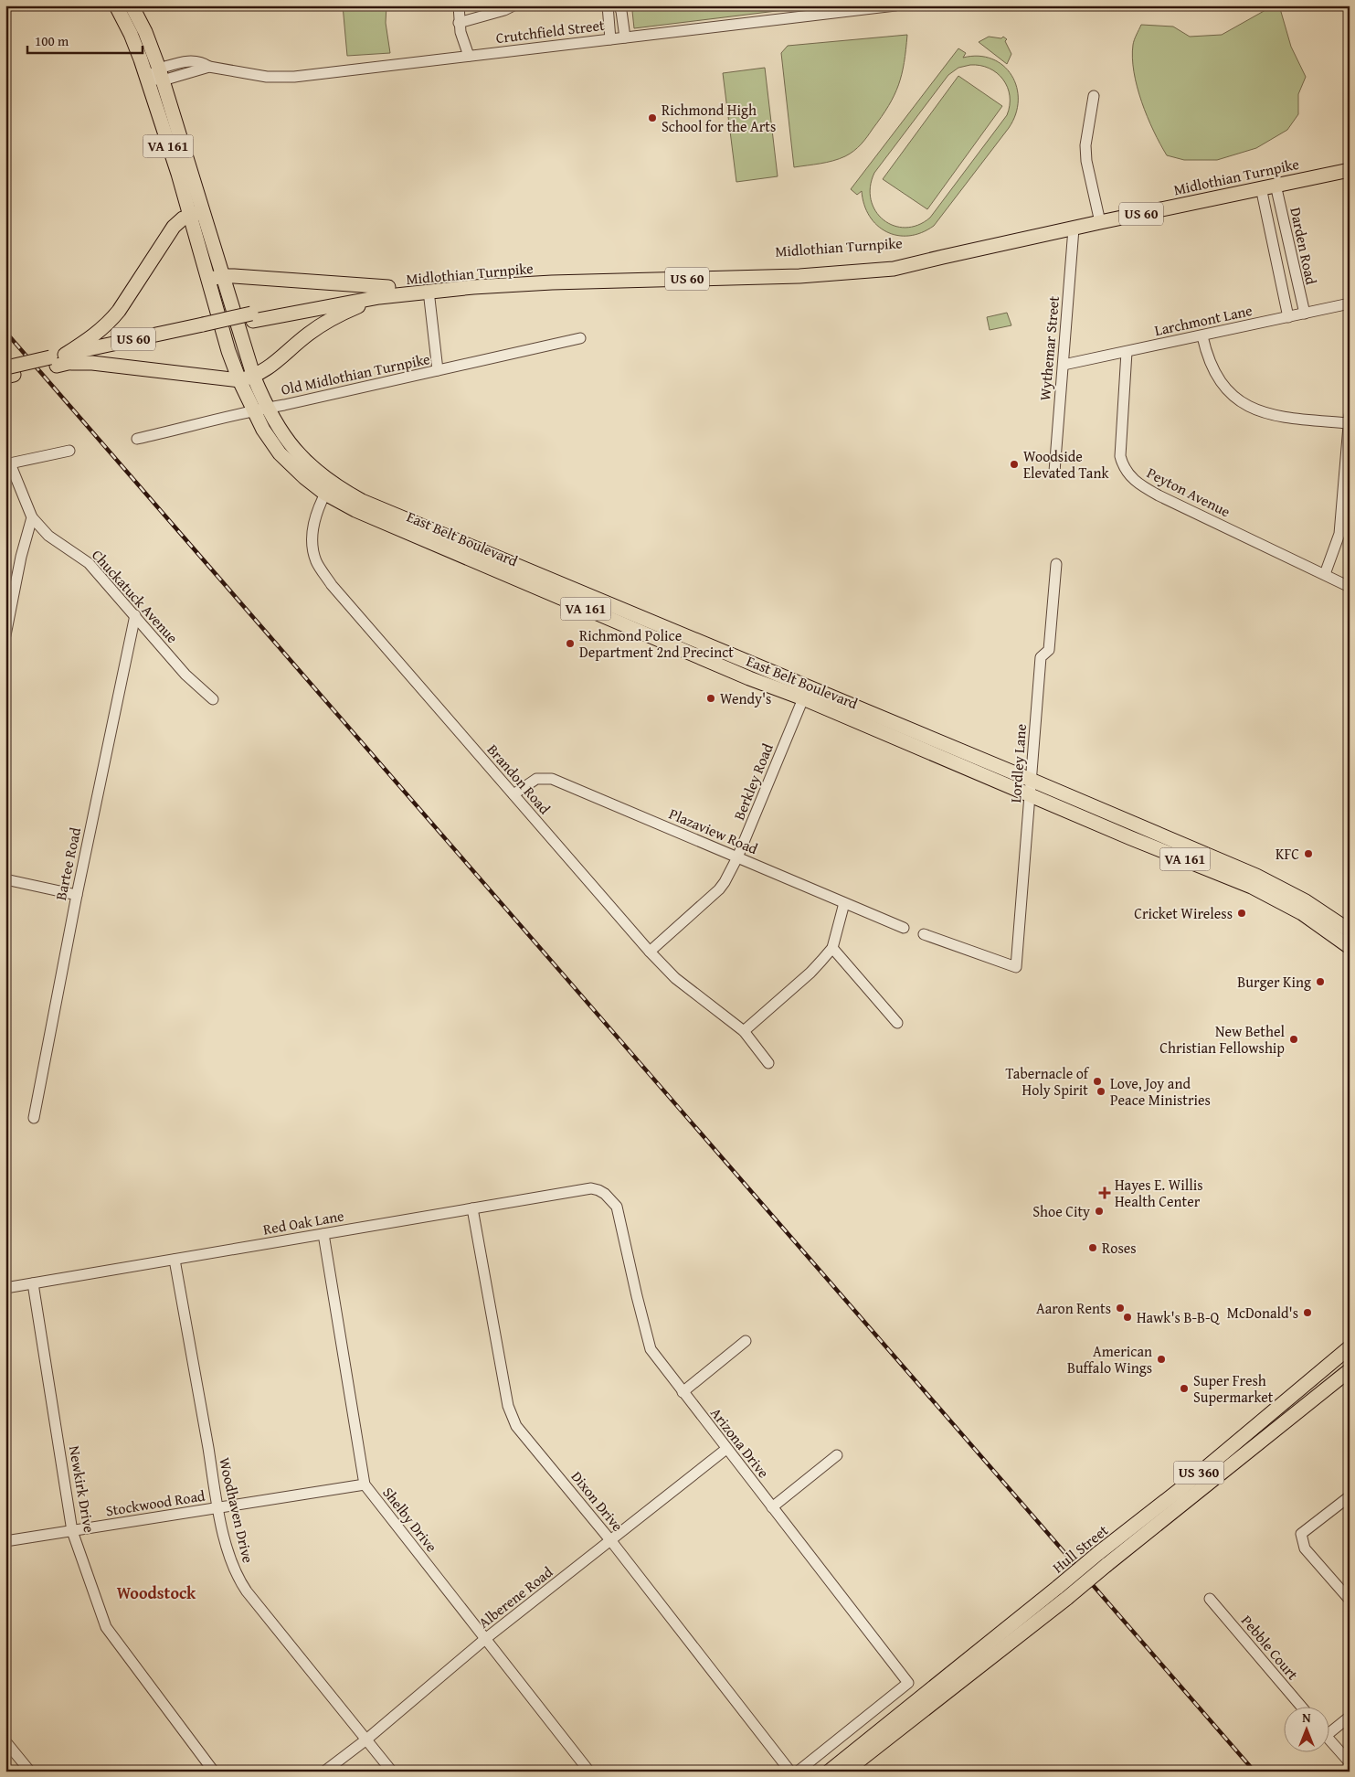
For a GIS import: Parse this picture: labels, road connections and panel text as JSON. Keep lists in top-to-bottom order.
{
  "streets": {
    "main road": [
      "VA 161",
      "Midlothian Turnpike",
      "US 60",
      "East Belt Boulevard",
      "US 360",
      "Hull Street"
    ],
    "street": [
      "Crutchfield Street",
      "Darden Road",
      "Larchmont Lane",
      "Wythemar Street",
      "Old Midlothian Turnpike",
      "Peyton Avenue",
      "Chuckatuck Avenue",
      "Lordley Lane",
      "Brandon Road",
      "Berkley Road",
      "Plazaview Road",
      "Bartee Road",
      "Red Oak Lane",
      "Arizona Drive",
      "Newkirk Drive",
      "Dixon Drive",
      "Stockwood Road",
      "Woodhaven Drive",
      "Shelby Drive",
      "Alberene Road",
      "Pebble Court"
    ]
  },
  "crossings": [
    ["Crutchfield Street", "VA 161"],
    ["VA 161", "East Belt Boulevard"],
    ["Midlothian Turnpike", "Darden Road"],
    ["Midlothian Turnpike", "Wythemar Street"],
    ["Darden Road", "Larchmont Lane"],
    ["Larchmont Lane", "Wythemar Street"],
    ["Larchmont Lane", "Peyton Avenue"],
    ["Old Midlothian Turnpike", "East Belt Boulevard"],
    ["East Belt Boulevard", "Lordley Lane"],
    ["East Belt Boulevard", "Brandon Road"],
    ["East Belt Boulevard", "Berkley Road"],
    ["Chuckatuck Avenue", "Bartee Road"],
    ["Brandon Road", "Berkley Road"],
    ["Brandon Road", "Plazaview Road"],
    ["Berkley Road", "Plazaview Road"],
    ["Red Oak Lane", "Arizona Drive"],
    ["Red Oak Lane", "Newkirk Drive"],
    ["Red Oak Lane", "Dixon Drive"],
    ["Red Oak Lane", "Woodhaven Drive"],
    ["Red Oak Lane", "Shelby Drive"],
    ["Arizona Drive", "Alberene Road"],
    ["Newkirk Drive", "Stockwood Road"],
    ["Dixon Drive", "Alberene Road"],
    ["Stockwood Road", "Woodhaven Drive"],
    ["Stockwood Road", "Shelby Drive"],
    ["Woodhaven Drive", "Alberene Road"],
    ["Shelby Drive", "Alberene Road"]
  ],
  "districts": ["Woodstock"],
  "places": {
    "other": [
      "Richmond High School for the Arts",
      "Woodside Elevated Tank",
      "Richmond Police Department 2nd Precinct",
      "Wendy's",
      "KFC",
      "Cricket Wireless",
      "Burger King",
      "New Bethel Christian Fellowship",
      "Tabernacle of Holy Spirit",
      "Love, Joy and Peace Ministries",
      "Shoe City",
      "Roses",
      "Aaron Rents",
      "McDonald's",
      "Hawk's B-B-Q",
      "American Buffalo Wings",
      "Super Fresh Supermarket"
    ],
    "health": ["Hayes E. Willis Health Center"]
  },
  "scale_bar": "100 m",
  "north": "top"
}
